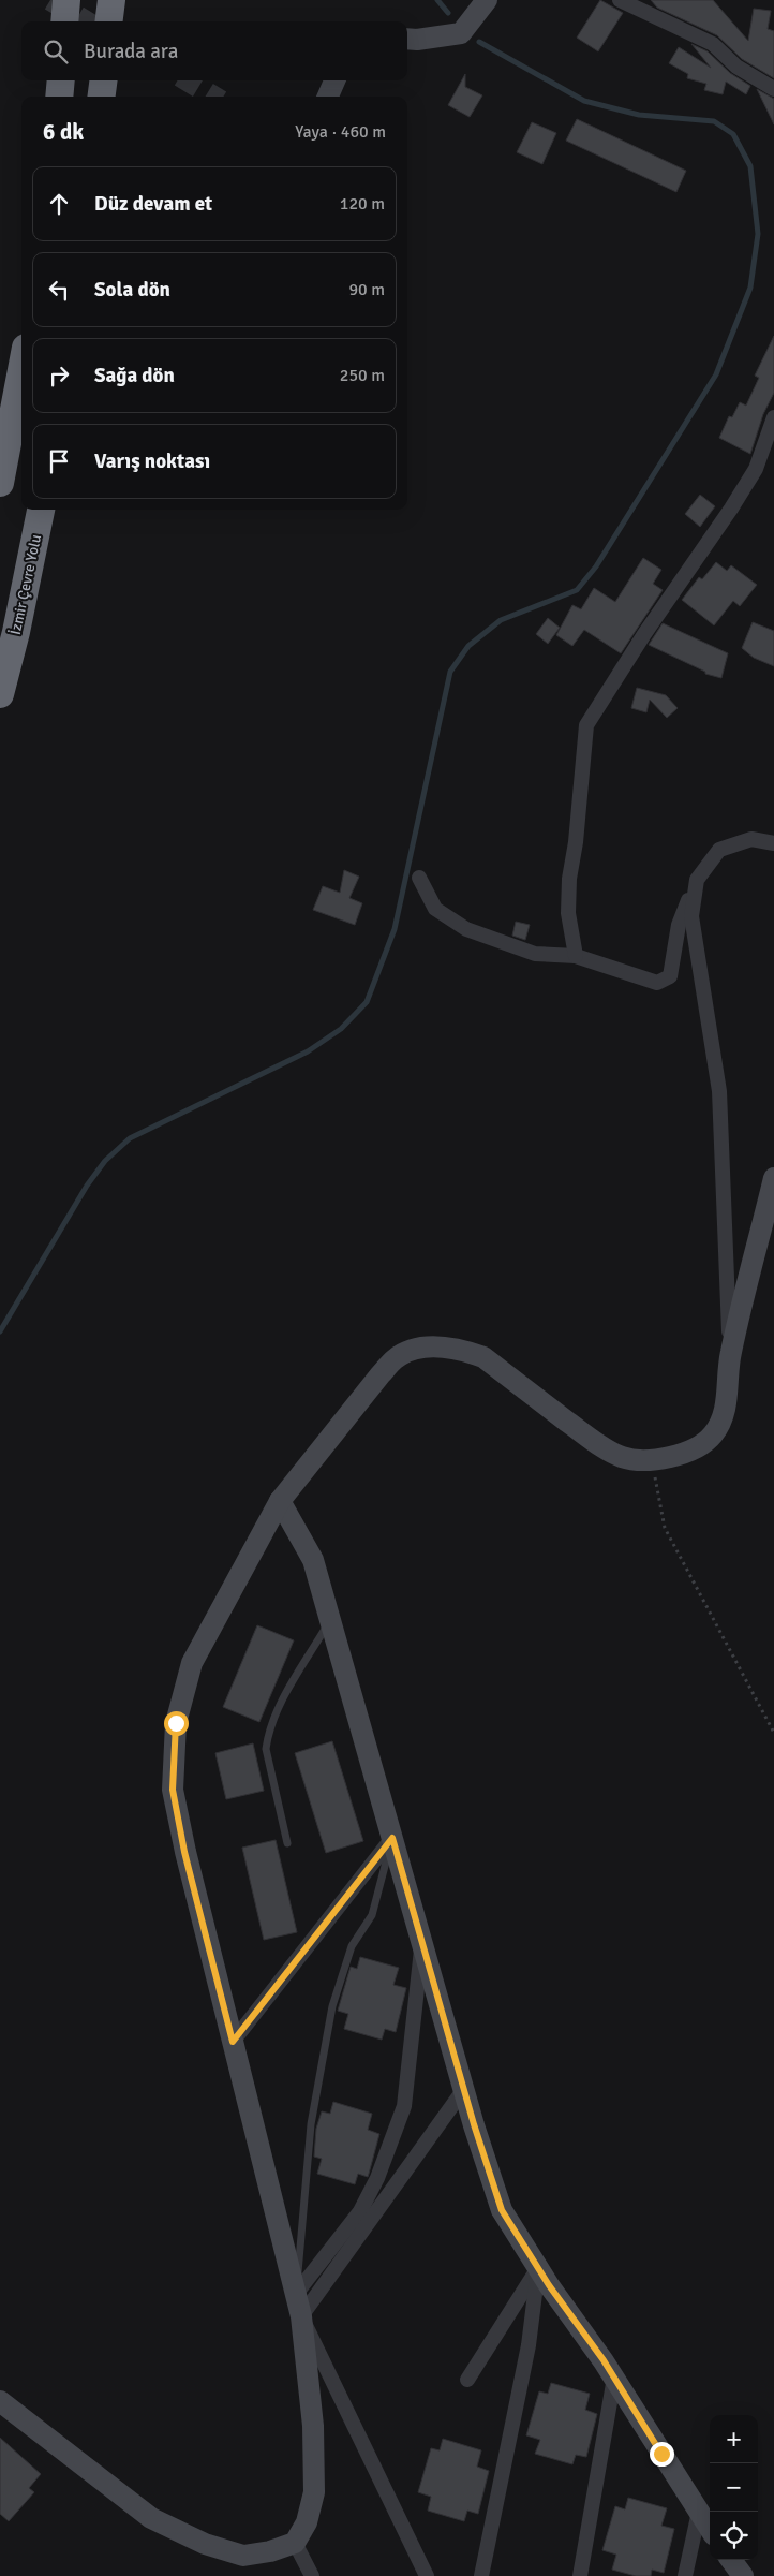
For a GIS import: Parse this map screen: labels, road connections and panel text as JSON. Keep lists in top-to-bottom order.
{
  "streets": {
    "highway": ["İzmir Çevre Yolu"]
  },
  "page": {
    "search": "Burada ara",
    "heading": ["6 dk", "Yaya · 460 m"],
    "list": [
      ["Düz devam et", "120 m"],
      ["Sola dön", "90 m"],
      ["Sağa dön", "250 m"],
      "Varış noktası"
    ],
    "map_buttons": ["+", "−"]
  }
}
